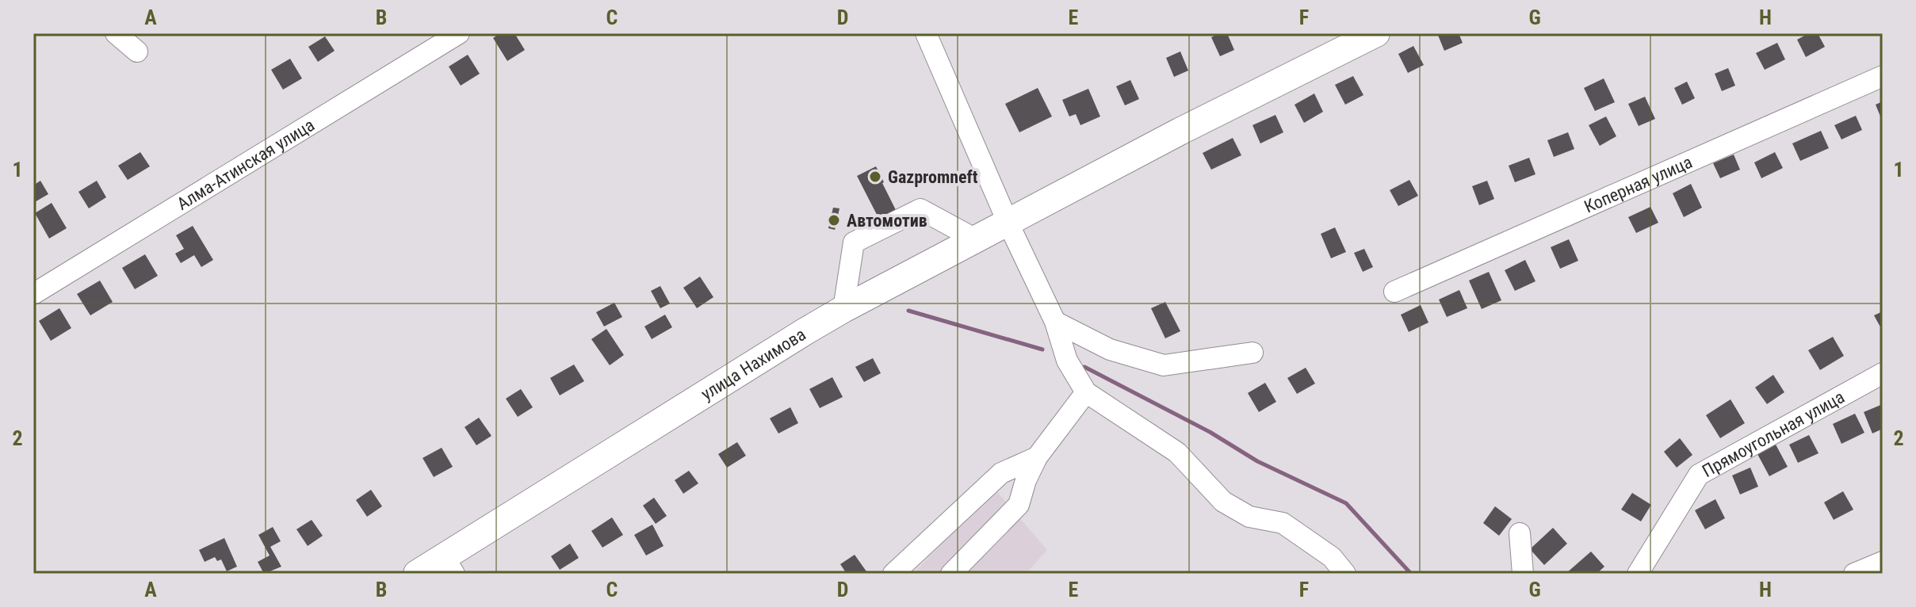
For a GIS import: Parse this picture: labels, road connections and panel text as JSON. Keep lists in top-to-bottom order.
{
  "streets": {
    "main road": ["улица Нахимова"],
    "street": ["Алма-Атинская улица", "Коперная улица", "Прямоугольная улица"]
  },
  "places": ["Gazpromneft", "Автомотив"],
  "grid": {
    "columns": [
      "A",
      "B",
      "C",
      "D",
      "E",
      "F",
      "G",
      "H"
    ],
    "rows": ["1", "2"]
  }
}
